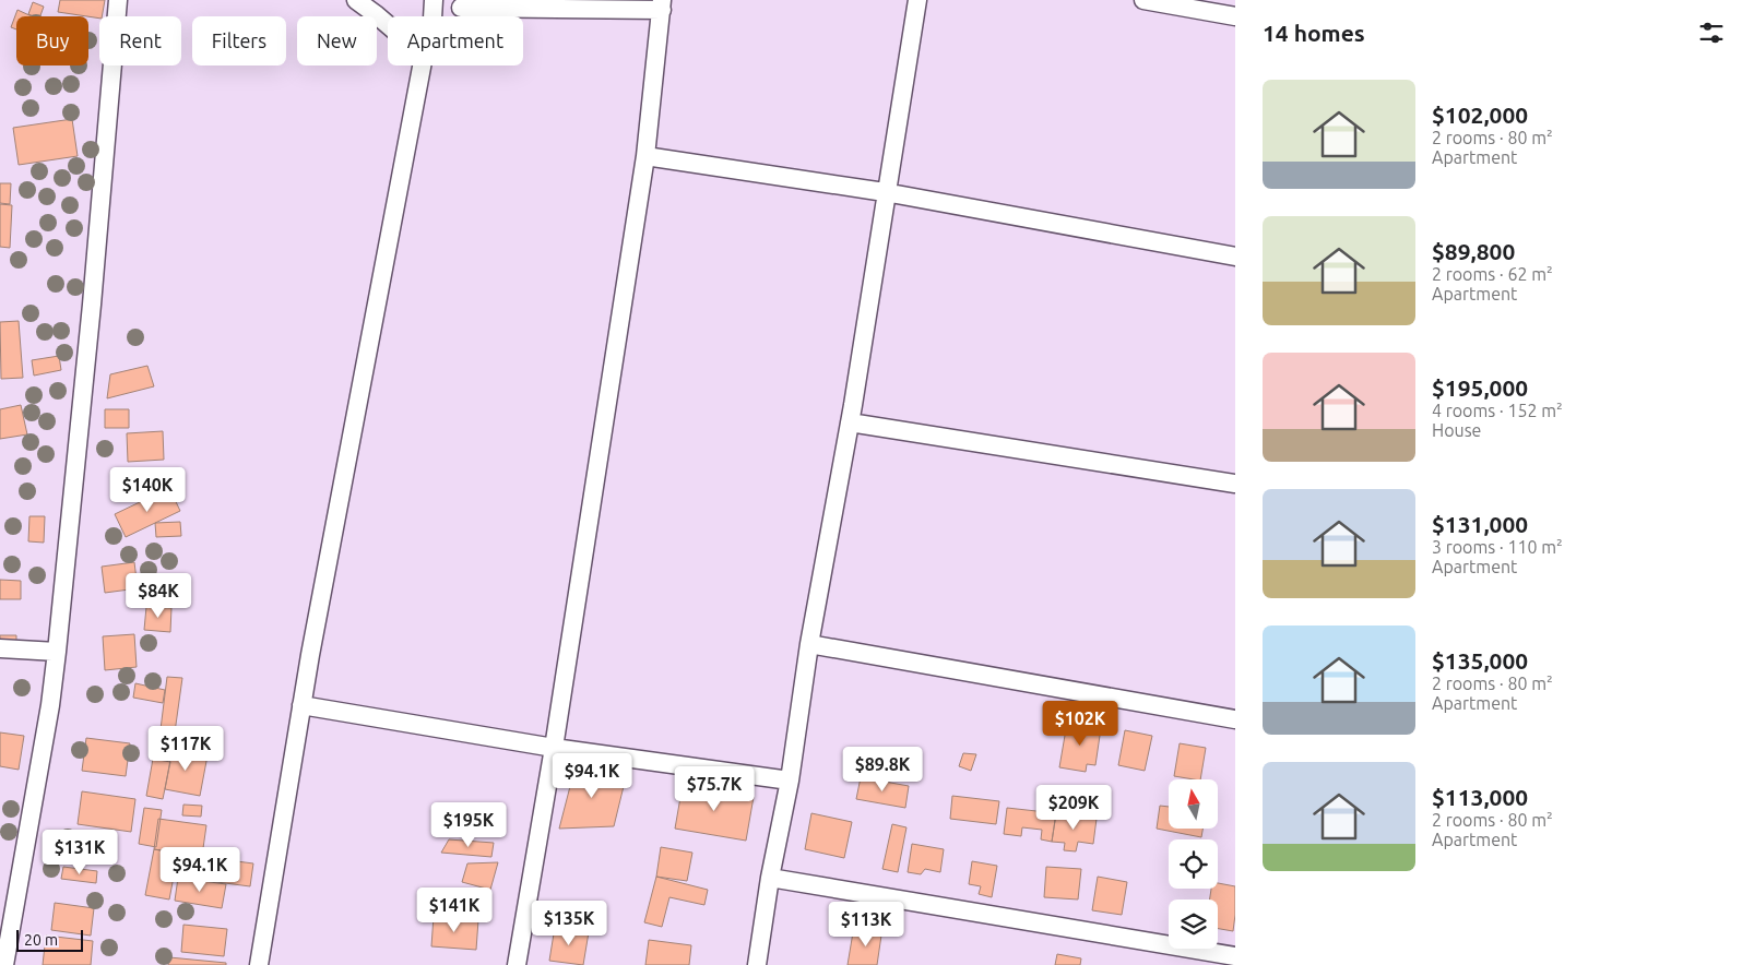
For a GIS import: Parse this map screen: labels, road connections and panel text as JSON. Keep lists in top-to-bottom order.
{
  "scale_bar": "20 m",
  "north": "top",
  "page": {
    "heading": "14 homes",
    "chip": [
      "Buy",
      "Rent",
      "Filters",
      "New",
      "Apartment"
    ],
    "list": [
      {
        "name": "$102,000",
        "note": "2 rooms · 80 m² · Apartment"
      },
      {
        "name": "$89,800",
        "note": "2 rooms · 62 m² · Apartment"
      },
      {
        "name": "$195,000",
        "note": "4 rooms · 152 m² · House"
      },
      {
        "name": "$131,000",
        "note": "3 rooms · 110 m² · Apartment"
      },
      {
        "name": "$135,000",
        "note": "2 rooms · 80 m² · Apartment"
      },
      {
        "name": "$113,000",
        "note": "2 rooms · 80 m² · Apartment"
      }
    ],
    "price": [
      "$140K",
      "$84K",
      "$102K",
      "$117K",
      "$89.8K",
      "$94.1K",
      "$75.7K",
      "$209K",
      "$195K",
      "$131K",
      "$94.1K",
      "$141K",
      "$135K",
      "$113K"
    ],
    "scale": "20 m"
  }
}
